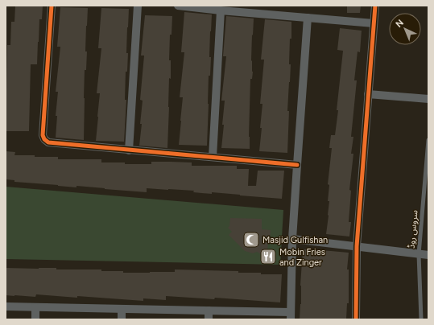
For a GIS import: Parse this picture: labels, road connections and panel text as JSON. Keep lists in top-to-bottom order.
{
  "streets": {
    "lane": ["سروس روڈ"]
  },
  "places": {
    "mosque": ["Masjid Gulfishan"],
    "restaurant": ["Mobin Fries and Zinger"]
  },
  "north": "top left"
}
